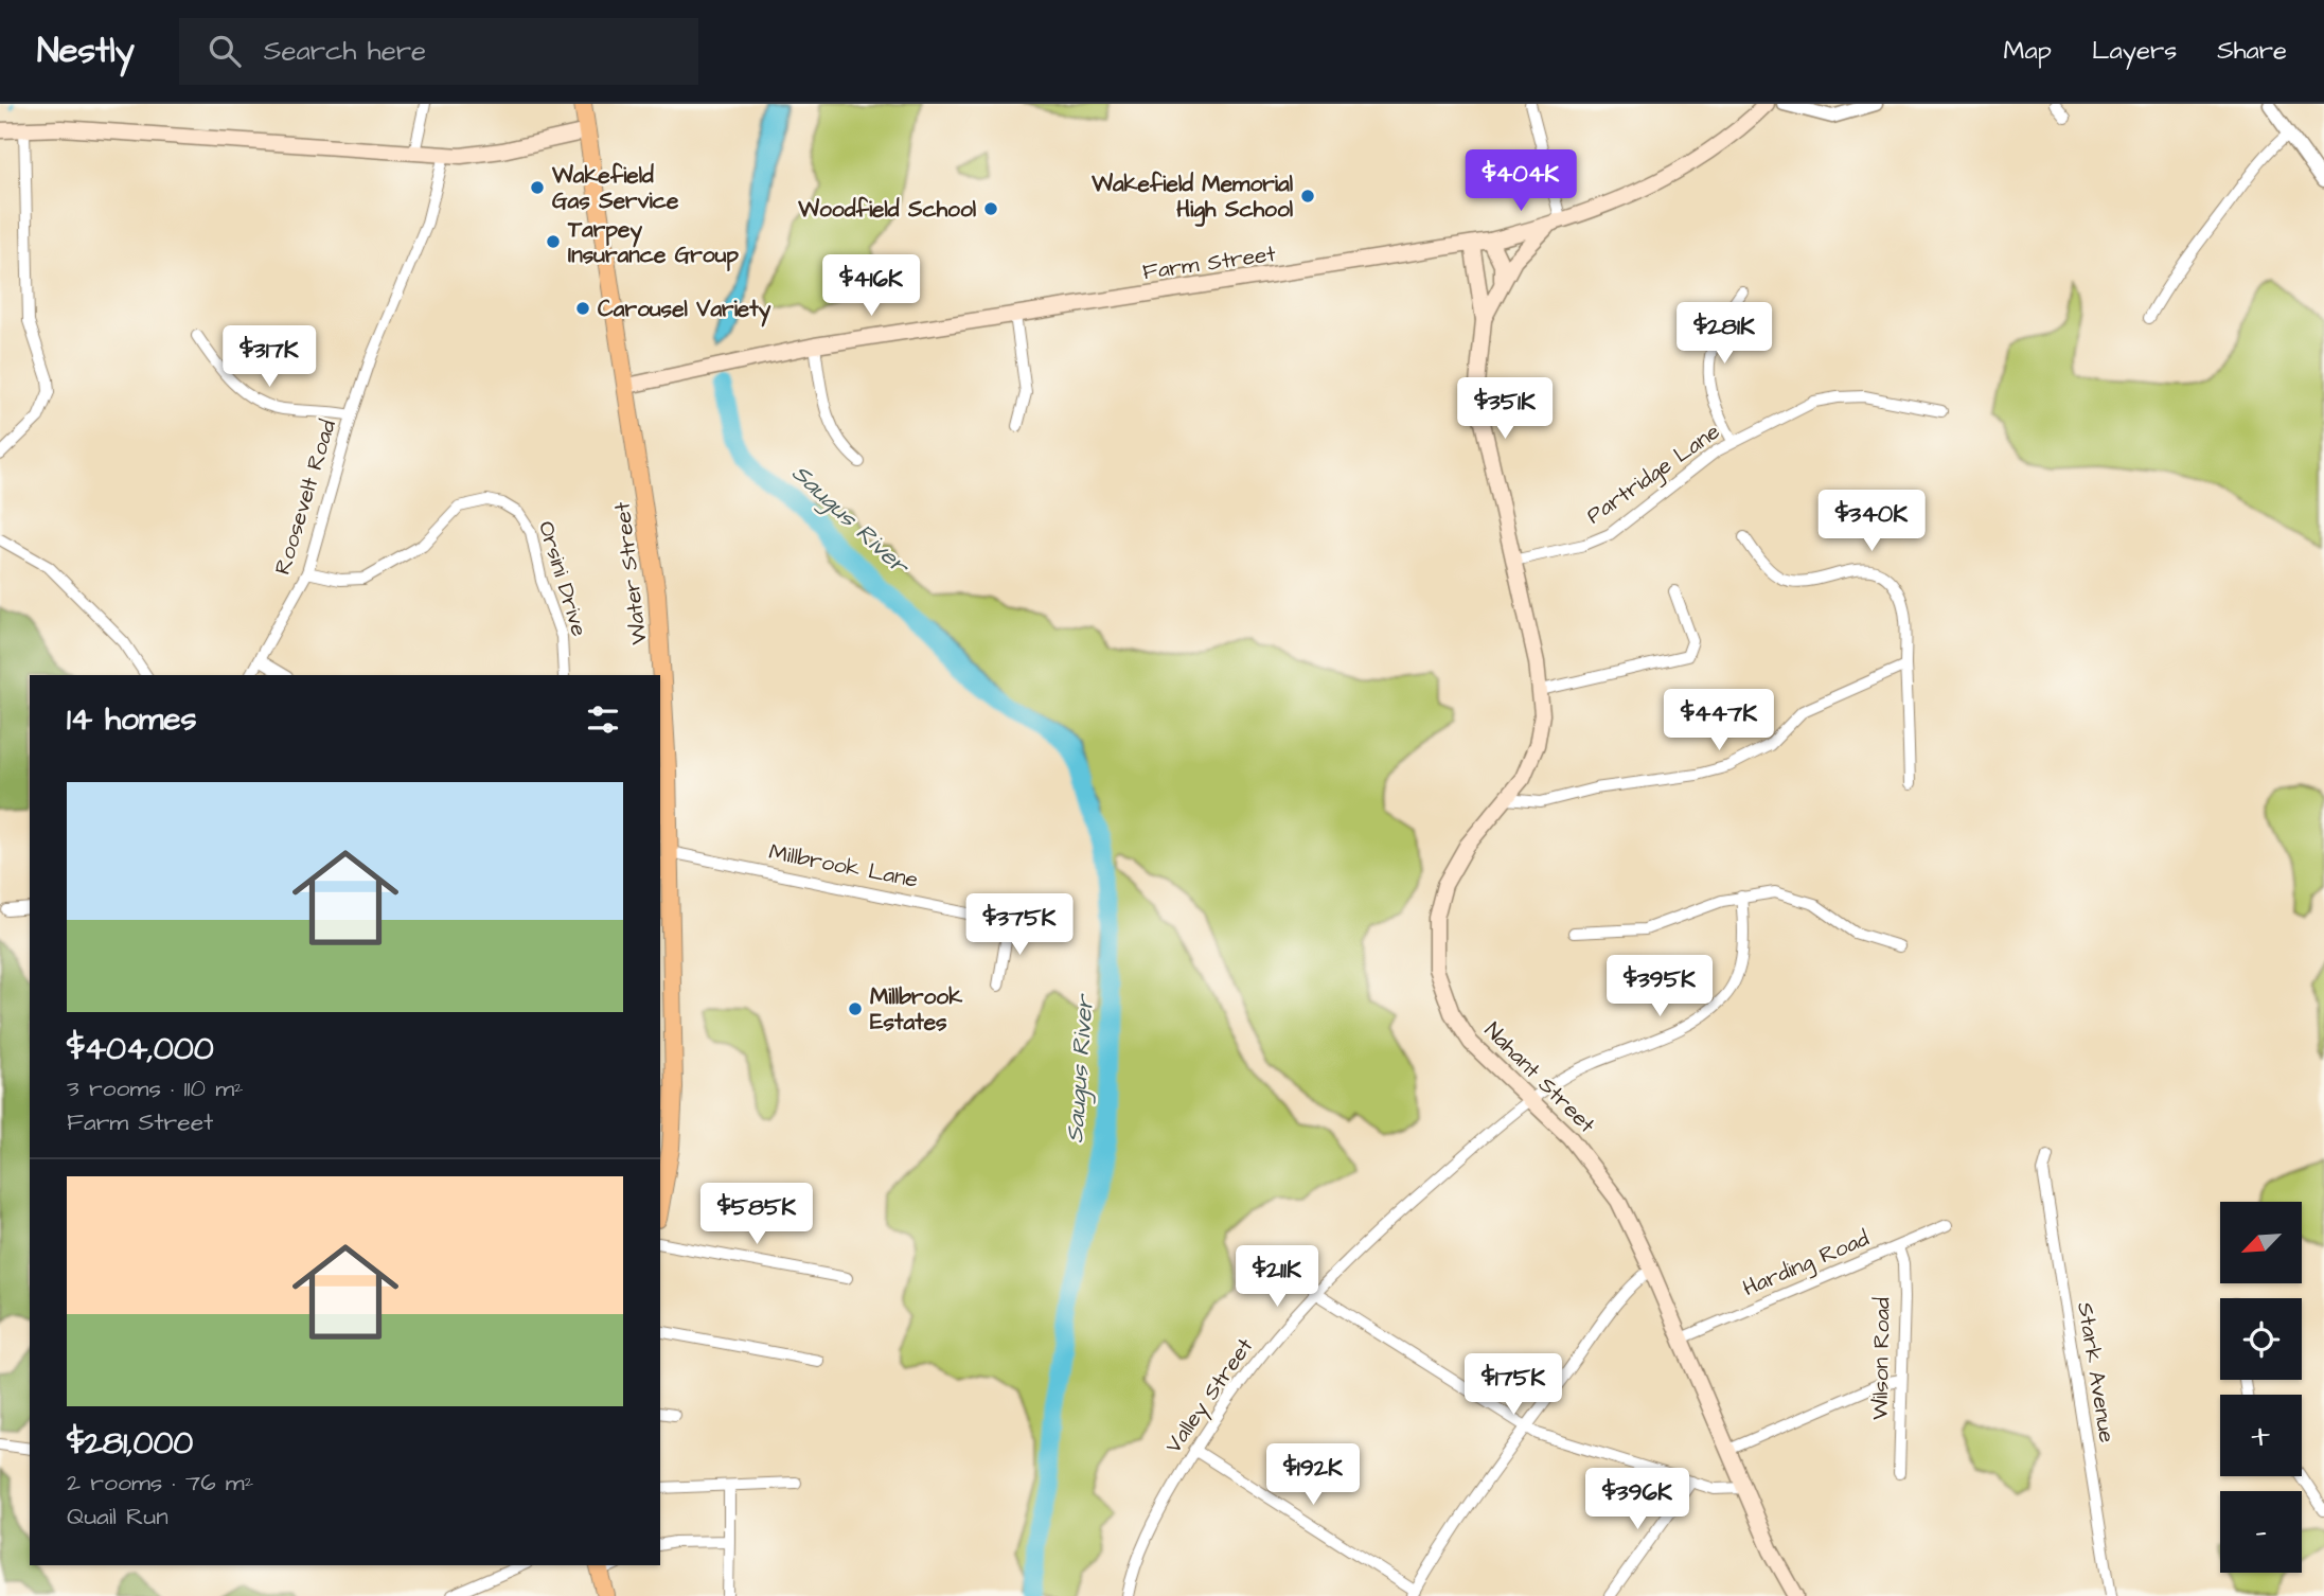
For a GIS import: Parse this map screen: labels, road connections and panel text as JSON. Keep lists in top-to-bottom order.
{
  "streets": {
    "main road": ["Farm Street", "Water Street", "Nahant Street"],
    "street": [
      "Partridge Lane",
      "Roosevelt Road",
      "Orsini Drive",
      "Millbrook Lane",
      "Harding Road",
      "Wilson Road",
      "Stark Avenue",
      "Valley Street"
    ]
  },
  "crossings": [
    ["Farm Street", "Water Street"],
    ["Farm Street", "Nahant Street"],
    ["Partridge Lane", "Nahant Street"],
    ["Roosevelt Road", "Orsini Drive"],
    ["Water Street", "Millbrook Lane"],
    ["Nahant Street", "Harding Road"],
    ["Nahant Street", "Valley Street"],
    ["Harding Road", "Wilson Road"]
  ],
  "water": ["Saugus River"],
  "places": [
    "Wakefield Gas Service",
    "Wakefield Memorial High School",
    "Woodfield School",
    "Tarpey Insurance Group",
    "Carousel Variety",
    "Millbrook Estates"
  ],
  "north": "bottom left",
  "page": {
    "header": "Nestly",
    "search": "Search here",
    "nav": ["Map", "Layers", "Share"],
    "price": [
      "$404K",
      "$416K",
      "$281K",
      "$317K",
      "$351K",
      "$340K",
      "$447K",
      "$375K",
      "$395K",
      "$585K",
      "$211K",
      "$175K",
      "$192K",
      "$396K"
    ],
    "heading": "14 homes",
    "list": [
      {
        "name": "$404,000",
        "note": "3 rooms · 110 m² · Farm Street"
      },
      {
        "name": "$281,000",
        "note": "2 rooms · 76 m² · Quail Run"
      }
    ],
    "map_buttons": ["+", "−"]
  }
}
